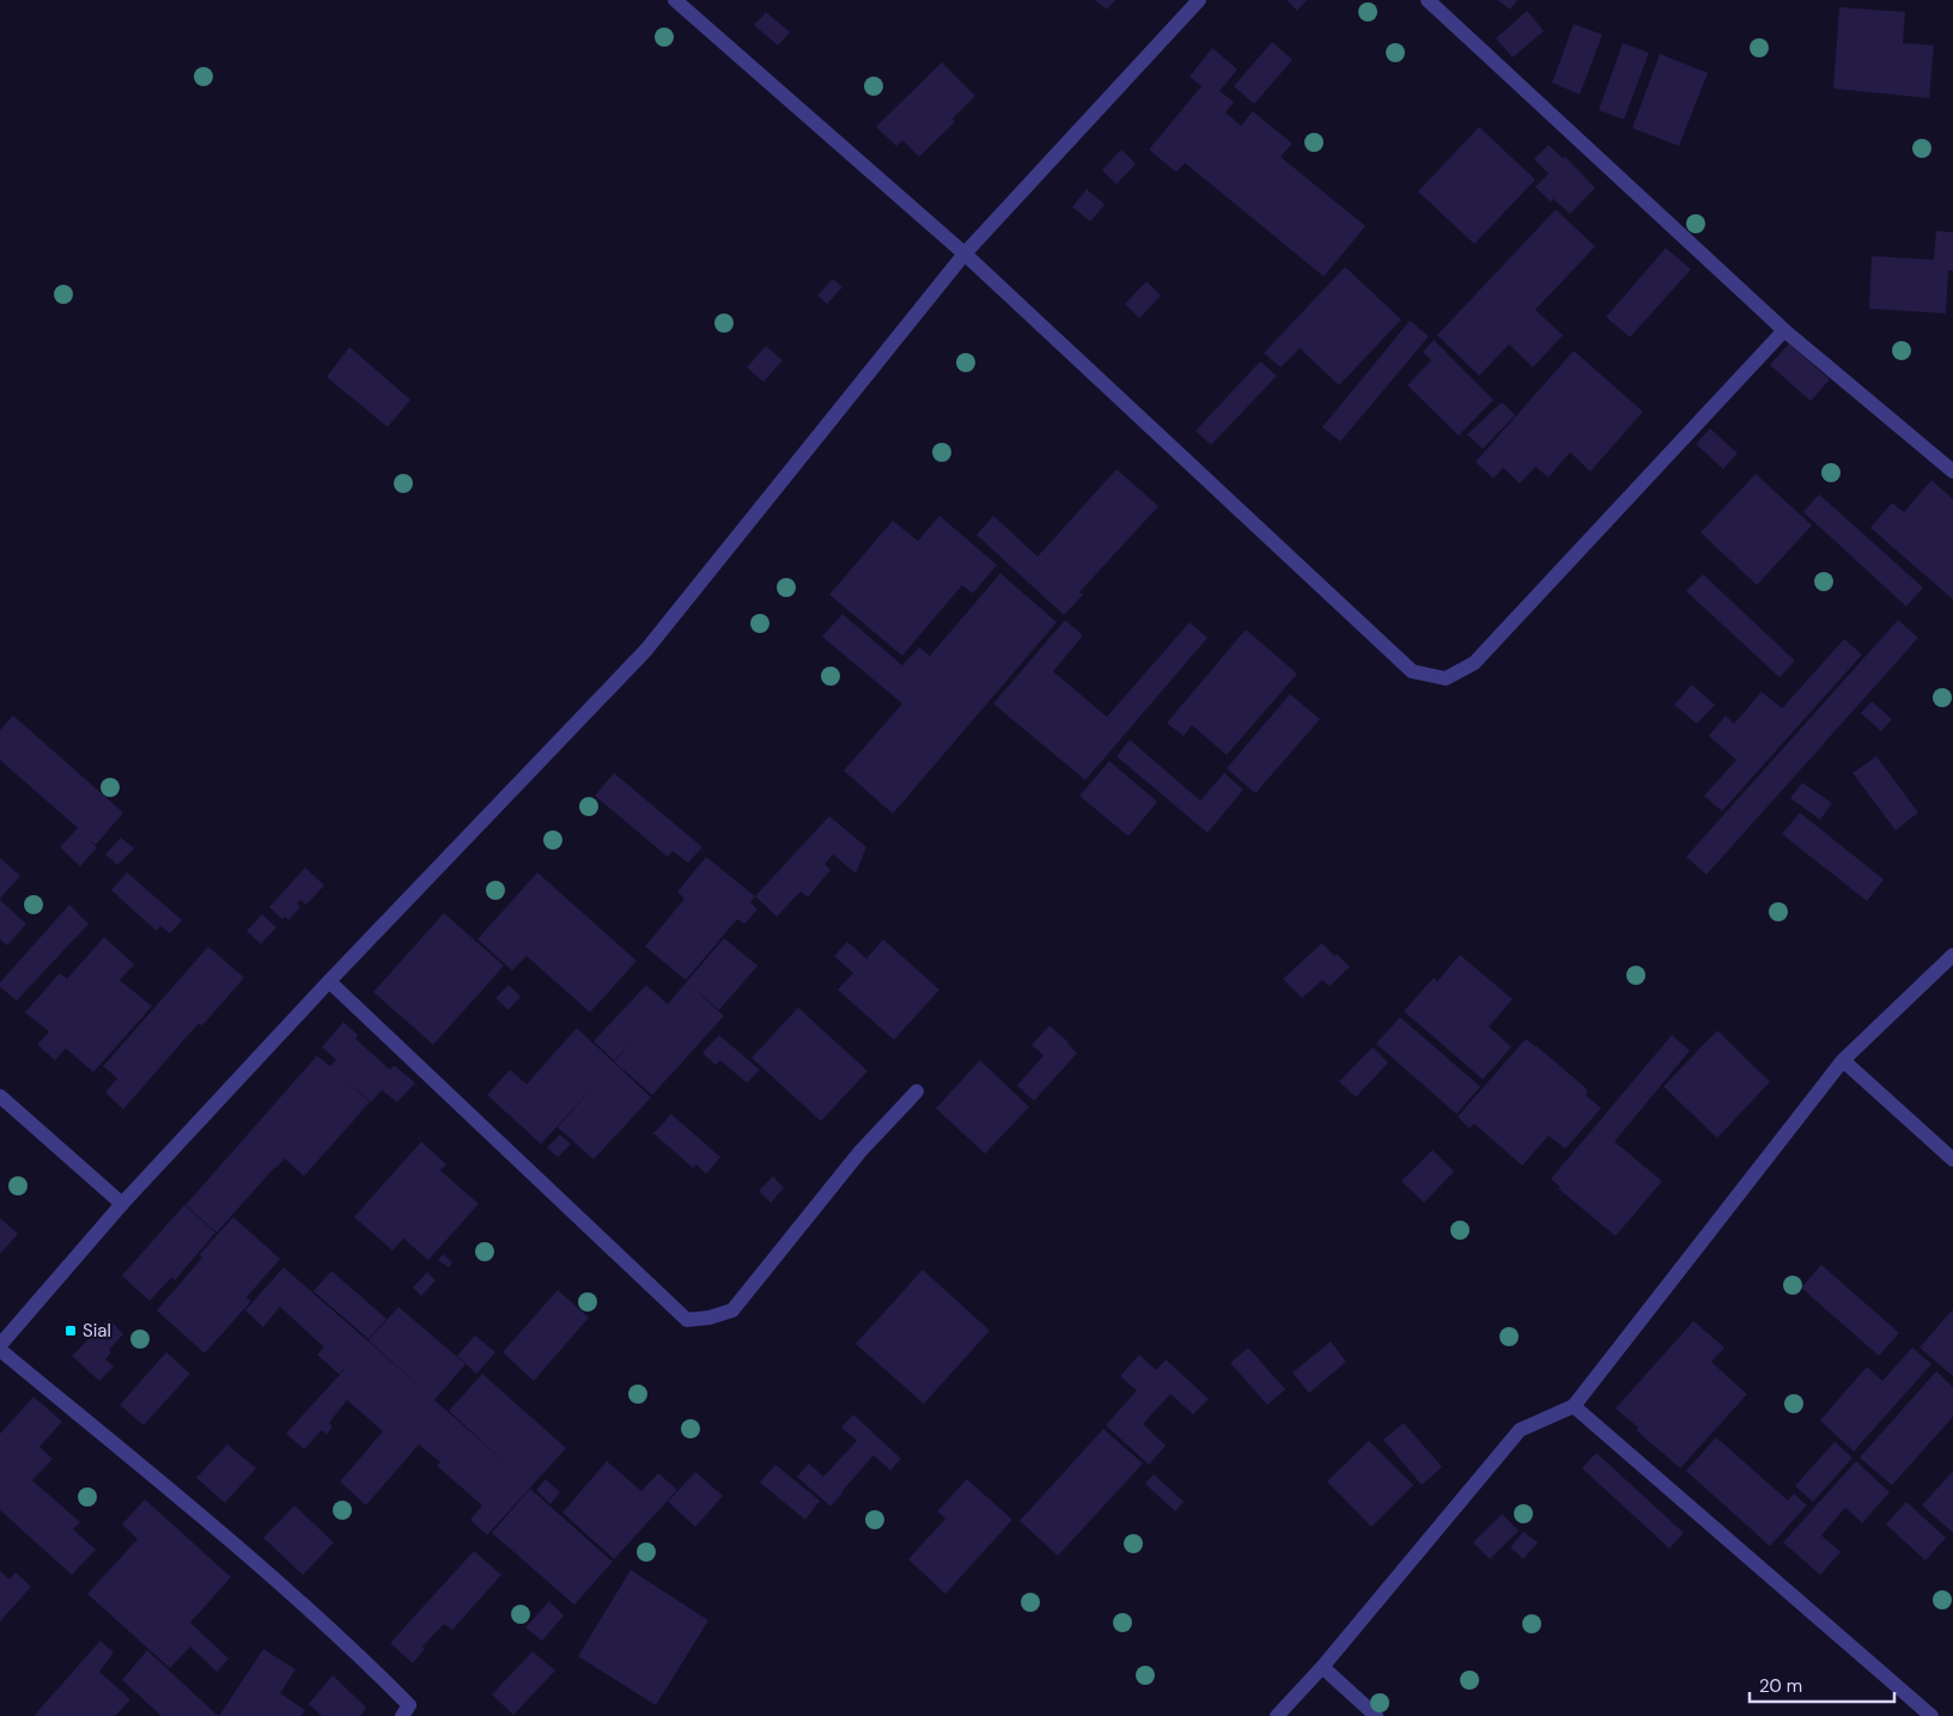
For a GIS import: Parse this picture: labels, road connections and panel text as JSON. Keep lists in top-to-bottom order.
{
  "places": {
    "transit": ["Sial"]
  },
  "scale_bar": "20 m"
}
